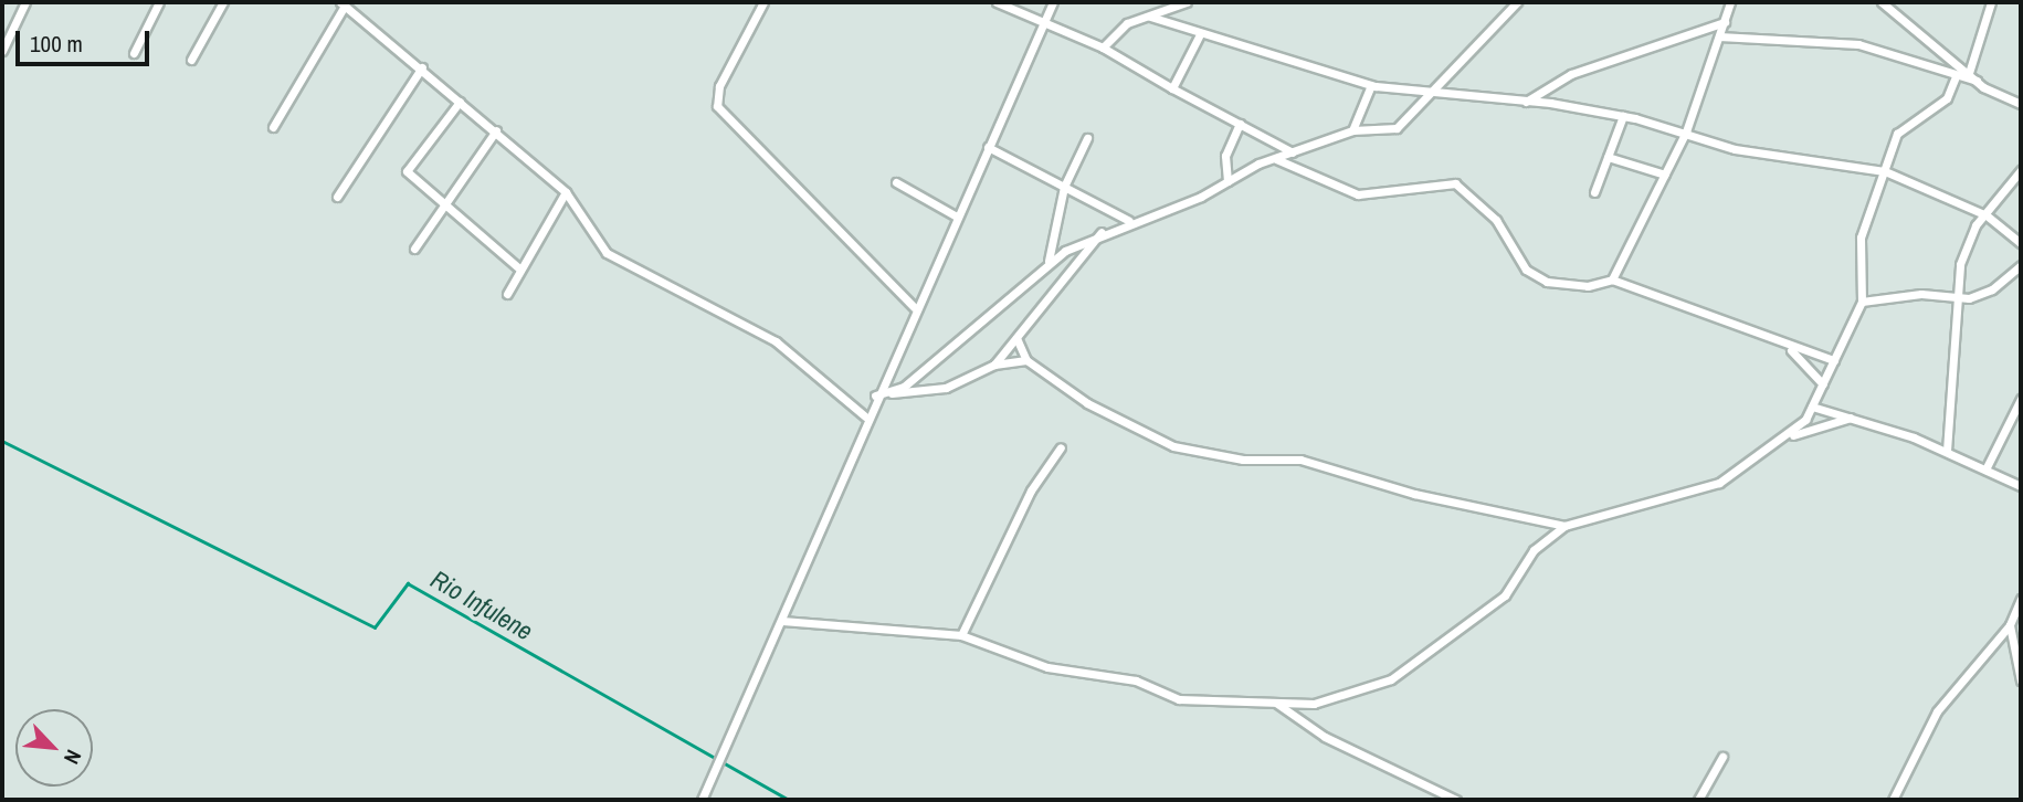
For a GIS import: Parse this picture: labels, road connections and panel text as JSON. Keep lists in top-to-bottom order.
{
  "water": ["Rio Infulene"],
  "scale_bar": "100 m",
  "north": "bottom right"
}
